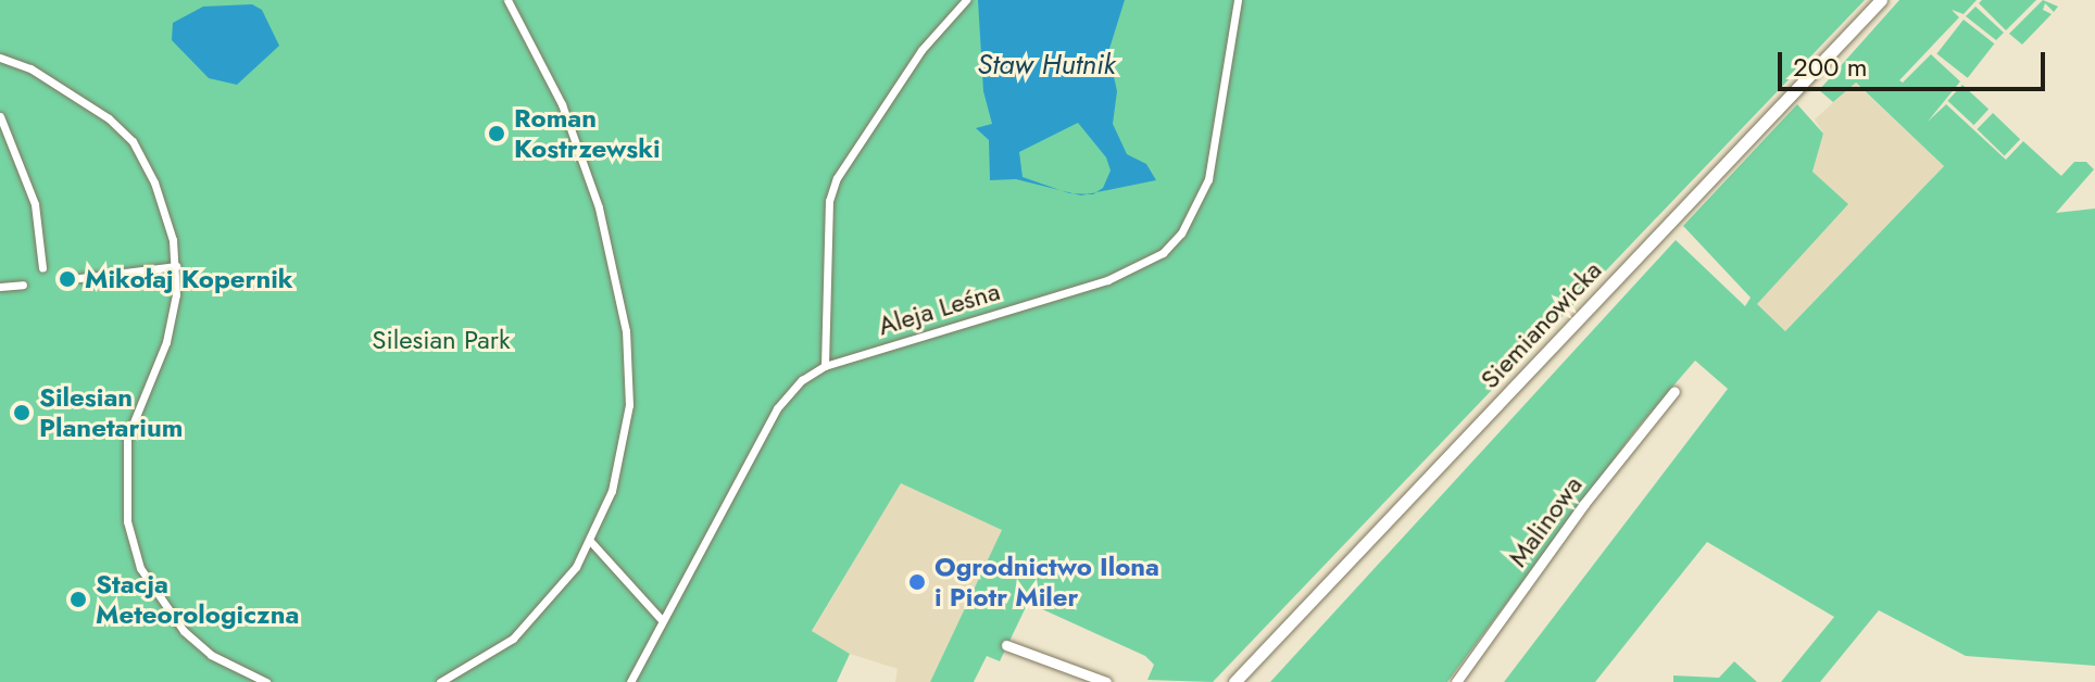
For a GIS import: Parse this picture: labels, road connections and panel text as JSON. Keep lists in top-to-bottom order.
{
  "streets": {
    "street": ["Aleja Leśna", "Siemianowicka", "Malinowa"]
  },
  "water": ["Staw Hutnik"],
  "parks": ["Silesian Park"],
  "places": [
    "Roman Kostrzewski",
    "Mikołaj Kopernik",
    "Silesian Planetarium",
    "Ogrodnictwo Ilona i Piotr Miler",
    "Stacja Meteorologiczna"
  ],
  "scale_bar": "200 m"
}
